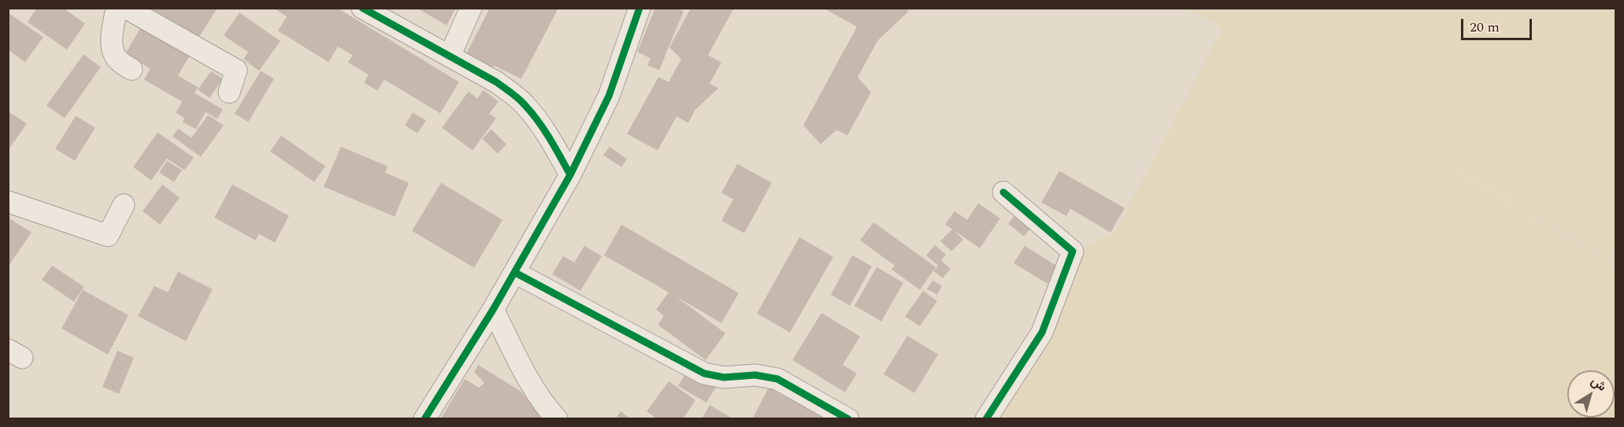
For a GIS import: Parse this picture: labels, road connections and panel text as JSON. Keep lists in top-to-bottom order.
{
  "scale_bar": "20 m",
  "north": "top right"
}
